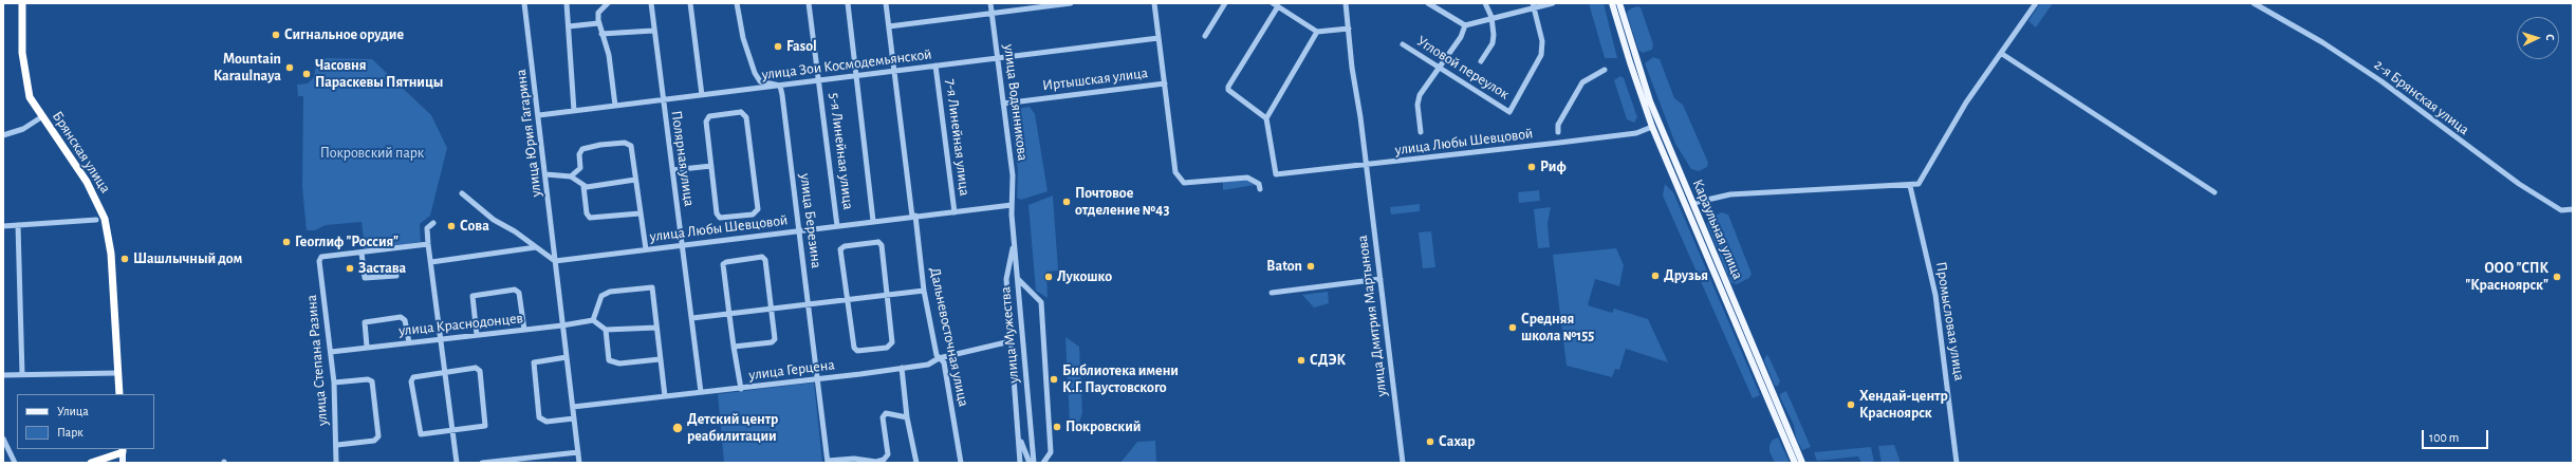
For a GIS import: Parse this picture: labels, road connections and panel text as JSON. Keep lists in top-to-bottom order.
{
  "streets": {
    "highway": ["Брянская улица"],
    "main road": ["Караульная улица"],
    "street": [
      "улица Зои Космодемьянской",
      "Угловой переулок",
      "Иртышская улица",
      "2-я Брянская улица",
      "улица Водянникова",
      "улица Юрия Гагарина",
      "7-я Линейная улица",
      "улица Любы Шевцовой",
      "5-я Линейная улица",
      "Полярная улица",
      "улица Березина",
      "улица Дмитрия Мартынова",
      "Промысловая улица",
      "улица Краснодонцев",
      "улица Мужества",
      "Дальневосточная улица",
      "улица Степана Разина",
      "улица Герцена"
    ]
  },
  "crossings": [
    ["улица Зои Космодемьянской", "улица Водянникова"],
    ["улица Зои Космодемьянской", "улица Юрия Гагарина"],
    ["улица Зои Космодемьянской", "7-я Линейная улица"],
    ["улица Зои Космодемьянской", "5-я Линейная улица"],
    ["улица Зои Космодемьянской", "Полярная улица"],
    ["улица Зои Космодемьянской", "улица Березина"],
    ["улица Зои Космодемьянской", "Дальневосточная улица"],
    ["Иртышская улица", "улица Водянникова"],
    ["улица Водянникова", "улица Любы Шевцовой"],
    ["улица Водянникова", "улица Мужества"],
    ["улица Юрия Гагарина", "улица Любы Шевцовой"],
    ["улица Юрия Гагарина", "улица Краснодонцев"],
    ["улица Юрия Гагарина", "улица Герцена"],
    ["7-я Линейная улица", "улица Любы Шевцовой"],
    ["улица Любы Шевцовой", "5-я Линейная улица"],
    ["улица Любы Шевцовой", "Полярная улица"],
    ["улица Любы Шевцовой", "улица Березина"],
    ["улица Любы Шевцовой", "Караульная улица"],
    ["улица Любы Шевцовой", "улица Дмитрия Мартынова"],
    ["улица Любы Шевцовой", "улица Мужества"],
    ["улица Любы Шевцовой", "Дальневосточная улица"],
    ["Полярная улица", "улица Герцена"],
    ["улица Березина", "улица Герцена"],
    ["улица Краснодонцев", "улица Степана Разина"],
    ["Дальневосточная улица", "улица Герцена"]
  ],
  "parks": ["Покровский парк"],
  "places": [
    "Сигнальное орудие",
    "Fasol",
    "Mountain Karaulnaya",
    "Часовня Параскевы Пятницы",
    "Риф",
    "Почтовое отделение №43",
    "Сова",
    "Геоглиф \"Россия\"",
    "Шашлычный дом",
    "Baton",
    "Застава",
    "Друзья",
    "Лукошко",
    "ООО \"СПК \"Красноярск\"",
    "Средняя школа №155",
    "СДЭК",
    "Библиотека имени К.Г. Паустовского",
    "Хендай-центр Красноярск",
    "Покровский",
    "Детский центр реабилитации",
    "Сахар"
  ],
  "legend": ["Улица", "Парк"],
  "scale_bar": "100 m",
  "north": "right"
}
